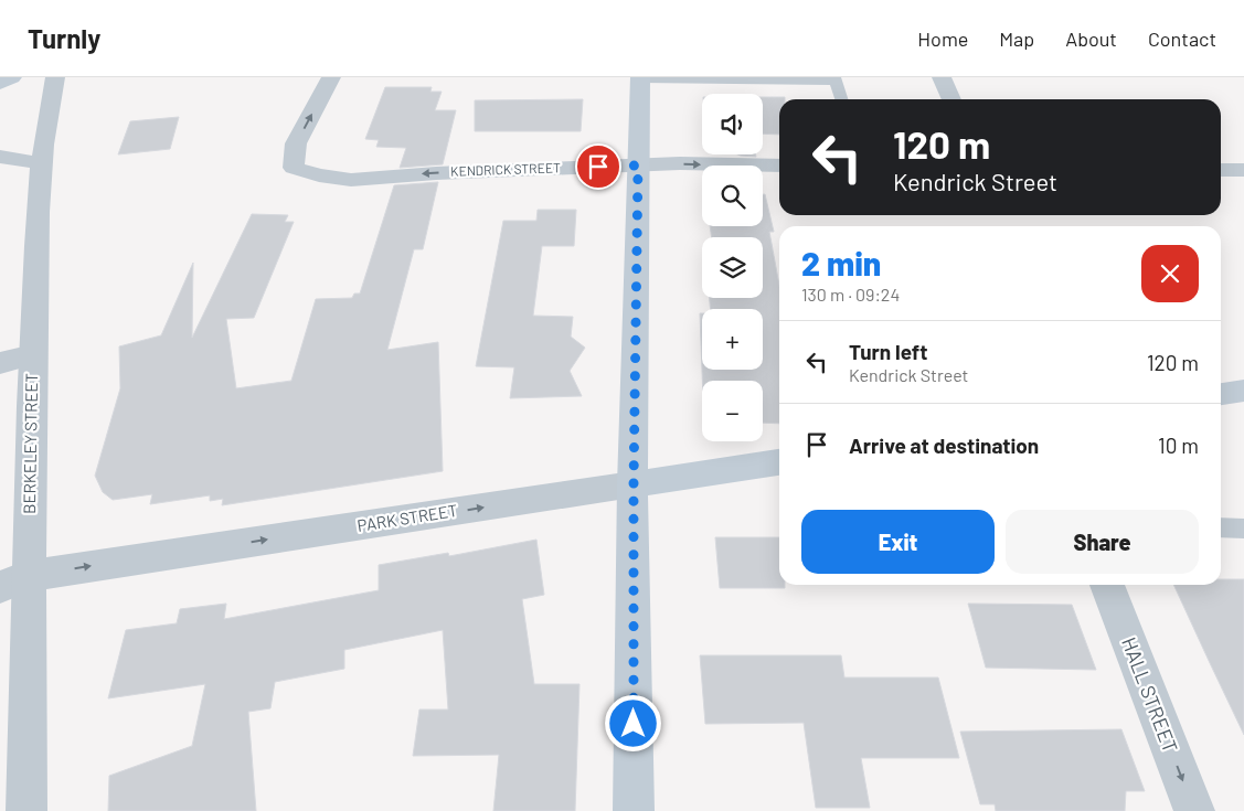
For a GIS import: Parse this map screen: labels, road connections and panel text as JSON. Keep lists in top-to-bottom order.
{
  "streets": {
    "main road": ["PARK STREET"],
    "street": ["KENDRICK STREET", "BERKELEY STREET", "HALL STREET"]
  },
  "crossings": [
    ["BERKELEY STREET", "PARK STREET"]
  ],
  "one_way": ["PARK STREET", "HALL STREET"],
  "page": {
    "header": "Turnly",
    "nav": [
      "Home",
      "Map",
      "About",
      "Contact"
    ],
    "map_buttons": ["+", "−"],
    "turn": ["120 m", "Kendrick Street"],
    "heading": ["2 min", "130 m · 09:24"],
    "list": [
      {
        "name": "Turn left",
        "note": "Kendrick Street",
        "value": "120 m"
      },
      {
        "name": "Arrive at destination",
        "value": "10 m"
      }
    ],
    "buttons": ["Exit", "Share"]
  }
}
